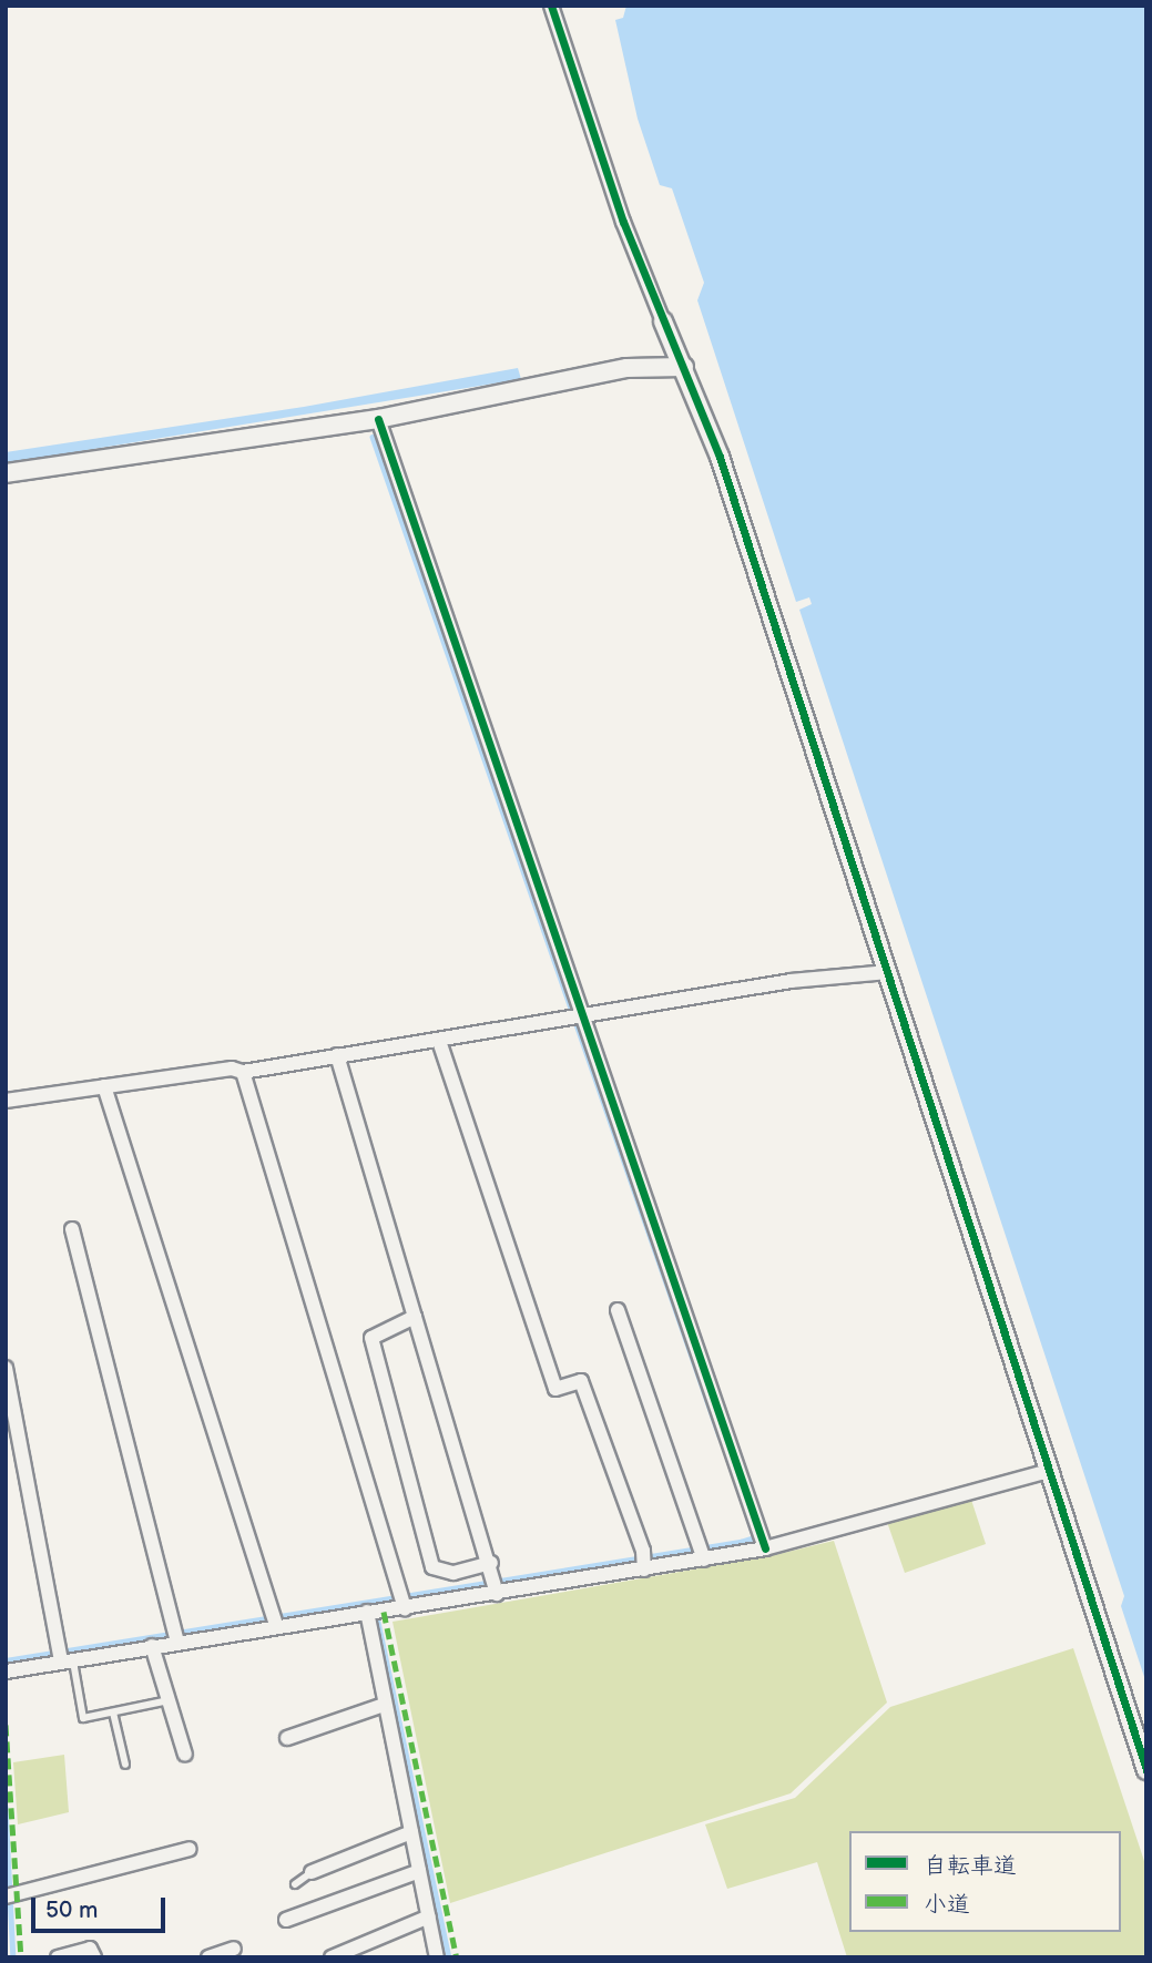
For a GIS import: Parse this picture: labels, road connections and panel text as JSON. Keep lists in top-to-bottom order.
{
  "legend": ["自転車道", "小道"],
  "scale_bar": "50 m"
}
